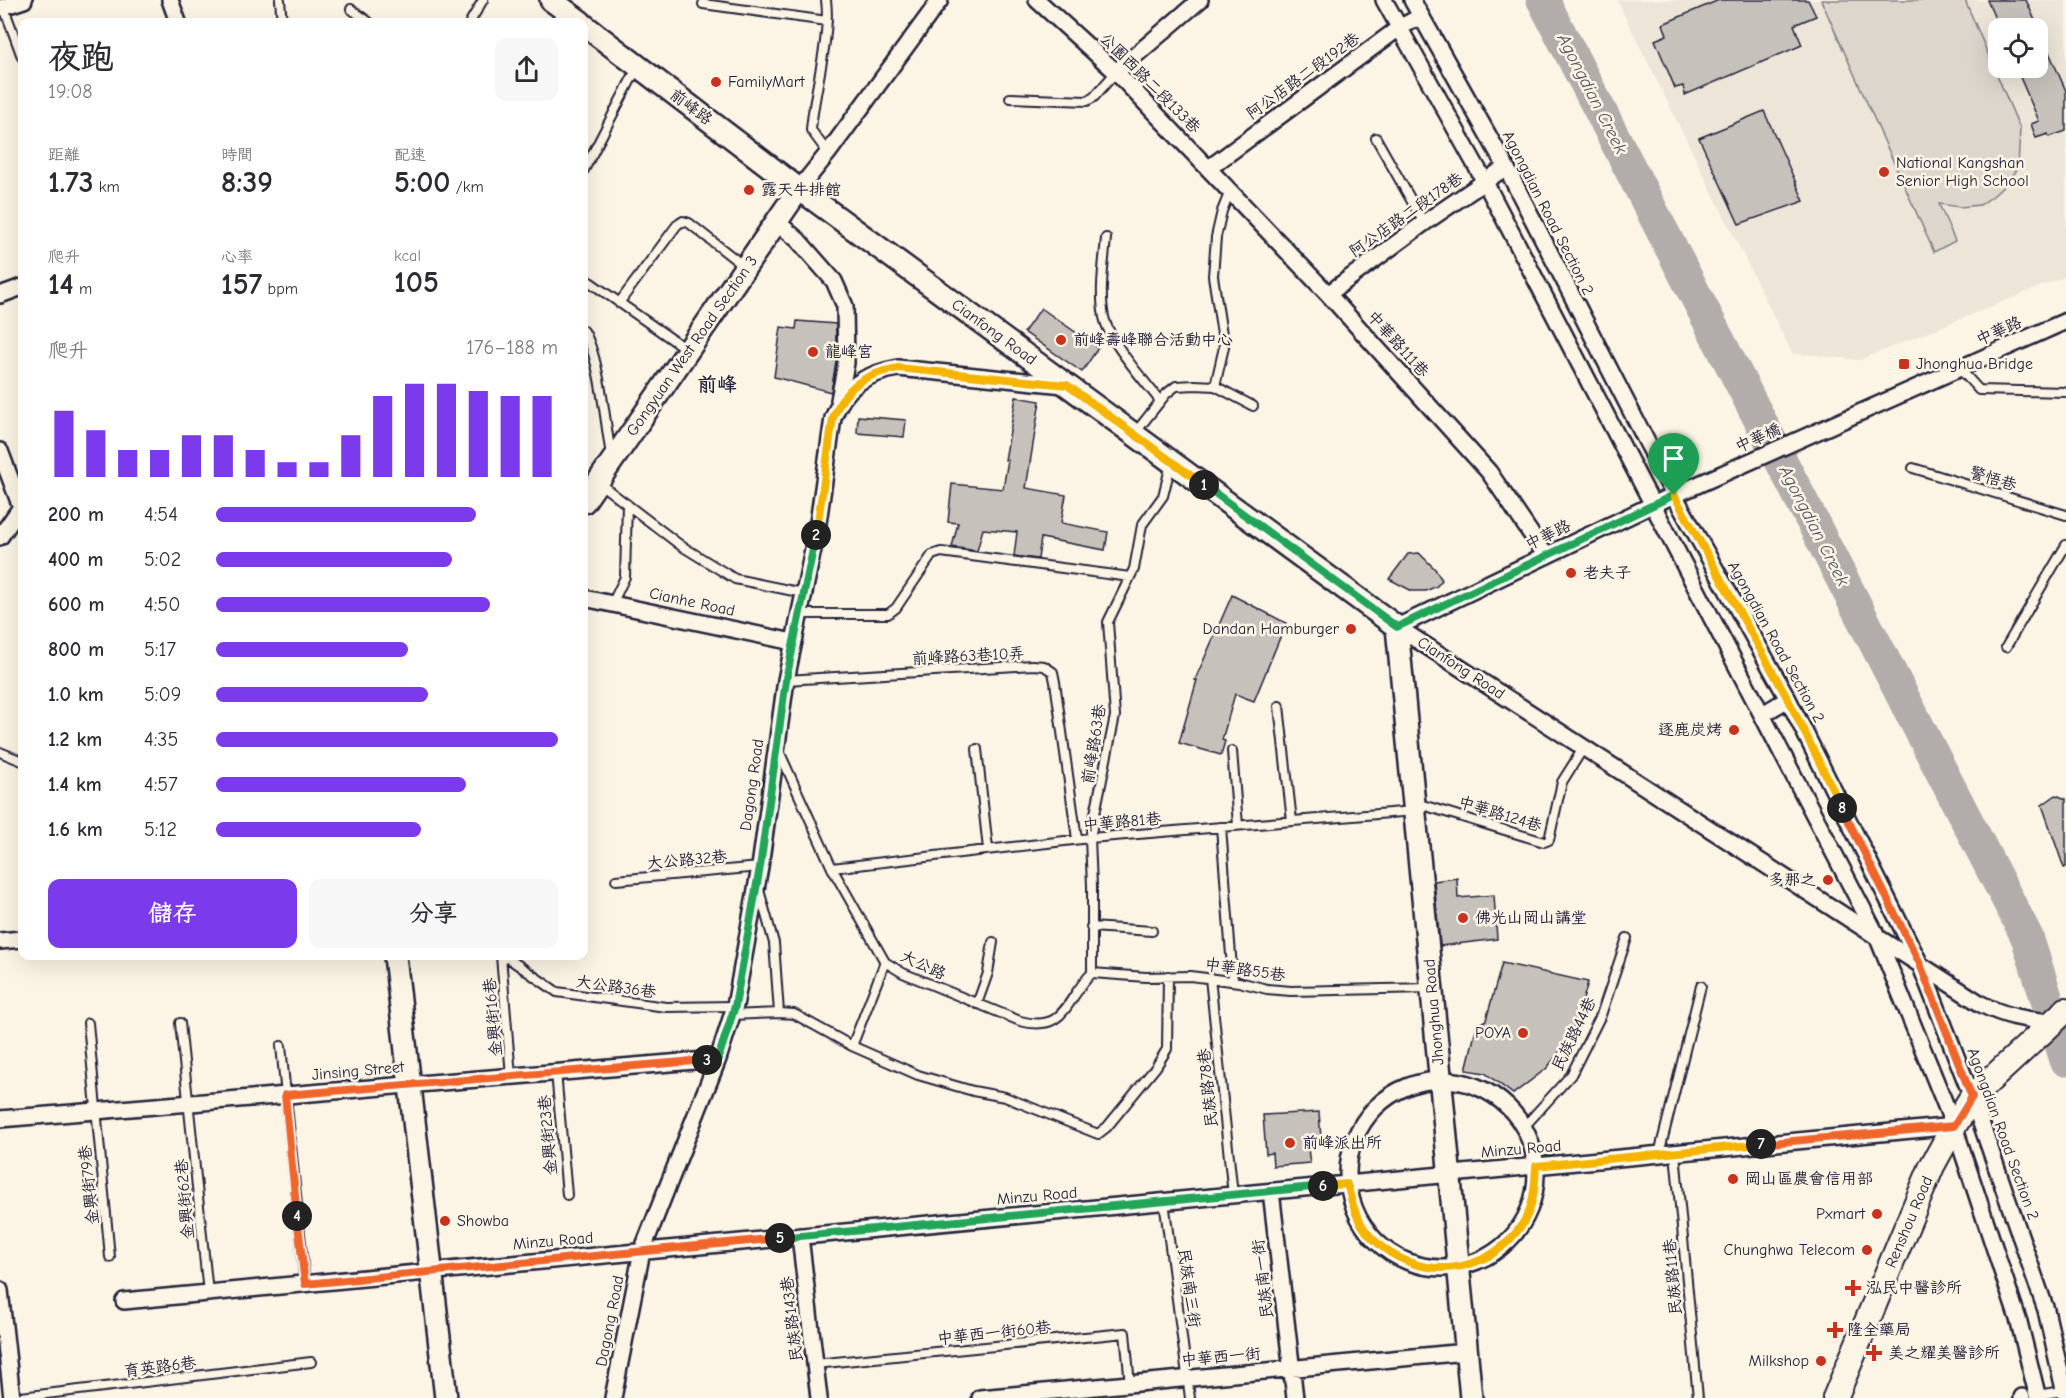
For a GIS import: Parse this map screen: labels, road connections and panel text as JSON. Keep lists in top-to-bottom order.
{
  "streets": {
    "main road": [
      "前峰路",
      "Cianfong Road",
      "Gongyuan West Road Section 3",
      "Jhonghua Road",
      "Renshou Road"
    ],
    "street": [
      "阿公店路二段192巷",
      "公園西路二段133巷",
      "Agongdian Road Section 2",
      "阿公店路二段178巷",
      "中華路",
      "中華路111巷",
      "中華橋",
      "Cianhe Road",
      "Dagong Road",
      "Jinsing Street",
      "Minzu Road",
      "民族南一街",
      "民族路143巷",
      "中華西一街"
    ],
    "lane": [
      "警悟巷",
      "前峰路63巷10弄",
      "前峰路63巷",
      "中華路124巷",
      "中華路81巷",
      "大公路32巷",
      "大公路",
      "中華路55巷",
      "大公路36巷",
      "金興街16巷",
      "民族路44巷",
      "民族路78巷",
      "金興街23巷",
      "金興街79巷",
      "金興街62巷",
      "民族路11巷",
      "民族南三街",
      "中華西一街60巷",
      "育英路6巷"
    ]
  },
  "crossings": [
    ["阿公店路二段192巷", "公園西路二段133巷"],
    ["阿公店路二段192巷", "Agongdian Road Section 2"],
    ["阿公店路二段192巷", "中華路111巷"],
    ["公園西路二段133巷", "中華路111巷"],
    ["前峰路", "Cianfong Road"],
    ["前峰路", "Gongyuan West Road Section 3"],
    ["Agongdian Road Section 2", "阿公店路二段178巷"],
    ["Agongdian Road Section 2", "中華路"],
    ["Agongdian Road Section 2", "Cianfong Road"],
    ["Agongdian Road Section 2", "Renshou Road"],
    ["阿公店路二段178巷", "中華路111巷"],
    ["中華路", "Cianfong Road"],
    ["中華路", "中華路111巷"],
    ["中華路", "中華橋"],
    ["中華路", "Jhonghua Road"],
    ["Cianfong Road", "Gongyuan West Road Section 3"],
    ["Cianfong Road", "前峰路63巷"],
    ["Cianfong Road", "中華路124巷"],
    ["Cianfong Road", "Jhonghua Road"],
    ["Cianfong Road", "Renshou Road"],
    ["Gongyuan West Road Section 3", "Dagong Road"],
    ["Cianhe Road", "Dagong Road"],
    ["前峰路63巷10弄", "Dagong Road"],
    ["前峰路63巷10弄", "中華路81巷"],
    ["前峰路63巷", "中華路81巷"],
    ["前峰路63巷", "大公路"],
    ["前峰路63巷", "中華路55巷"],
    ["Dagong Road", "大公路32巷"],
    ["Dagong Road", "大公路"],
    ["Dagong Road", "大公路36巷"],
    ["Dagong Road", "Jinsing Street"],
    ["Dagong Road", "Minzu Road"],
    ["中華路124巷", "中華路81巷"],
    ["中華路124巷", "Jhonghua Road"],
    ["中華路81巷", "大公路"],
    ["中華路81巷", "Jhonghua Road"],
    ["大公路", "中華路55巷"],
    ["中華路55巷", "大公路36巷"],
    ["中華路55巷", "Jhonghua Road"],
    ["中華路55巷", "民族路78巷"],
    ["Jhonghua Road", "Minzu Road"],
    ["Jhonghua Road", "中華西一街"],
    ["金興街16巷", "Jinsing Street"],
    ["Jinsing Street", "金興街23巷"],
    ["Jinsing Street", "金興街79巷"],
    ["Jinsing Street", "金興街62巷"],
    ["民族路78巷", "Minzu Road"],
    ["Minzu Road", "金興街62巷"],
    ["Minzu Road", "Renshou Road"],
    ["Minzu Road", "民族路11巷"],
    ["Minzu Road", "民族南一街"],
    ["Minzu Road", "民族南三街"],
    ["Minzu Road", "民族路143巷"],
    ["民族南一街", "中華西一街"],
    ["民族南三街", "中華西一街"],
    ["民族路143巷", "中華西一街60巷"],
    ["中華西一街60巷", "中華西一街"]
  ],
  "districts": ["前峰"],
  "water": ["Agongdian Creek"],
  "places": {
    "other": [
      "FamilyMart",
      "National Kangshan Senior High School",
      "露天牛排館",
      "前峰壽峰聯合活動中心",
      "龍峰宮",
      "老夫子",
      "Dandan Hamburger",
      "逐鹿炭烤",
      "多那之",
      "佛光山岡山講堂",
      "POYA",
      "前峰派出所",
      "岡山區農會信用部",
      "Pxmart",
      "Showba",
      "Chunghwa Telecom",
      "Milkshop"
    ],
    "transit": ["Jhonghua Bridge"],
    "health": ["泓民中醫診所", "隆全藥局", "美之耀美醫診所"]
  },
  "page": {
    "heading": ["夜跑", "19:08"],
    "stats": [
      ["距離", "1.73 km"],
      ["時間", "8:39"],
      ["配速", "5:00 /km"],
      ["爬升", "14 m"],
      ["心率", "157 bpm"],
      ["kcal", "105"]
    ],
    "chart": ["爬升", "176–188 m"],
    "pins": [
      "1",
      "2",
      "8",
      "3",
      "7",
      "6",
      "4",
      "5"
    ],
    "list": [
      {
        "name": "200 m",
        "note": "4:54"
      },
      {
        "name": "400 m",
        "note": "5:02"
      },
      {
        "name": "600 m",
        "note": "4:50"
      },
      {
        "name": "800 m",
        "note": "5:17"
      },
      {
        "name": "1.0 km",
        "note": "5:09"
      },
      {
        "name": "1.2 km",
        "note": "4:35"
      },
      {
        "name": "1.4 km",
        "note": "4:57"
      },
      {
        "name": "1.6 km",
        "note": "5:12"
      }
    ],
    "buttons": ["儲存", "分享"]
  }
}
